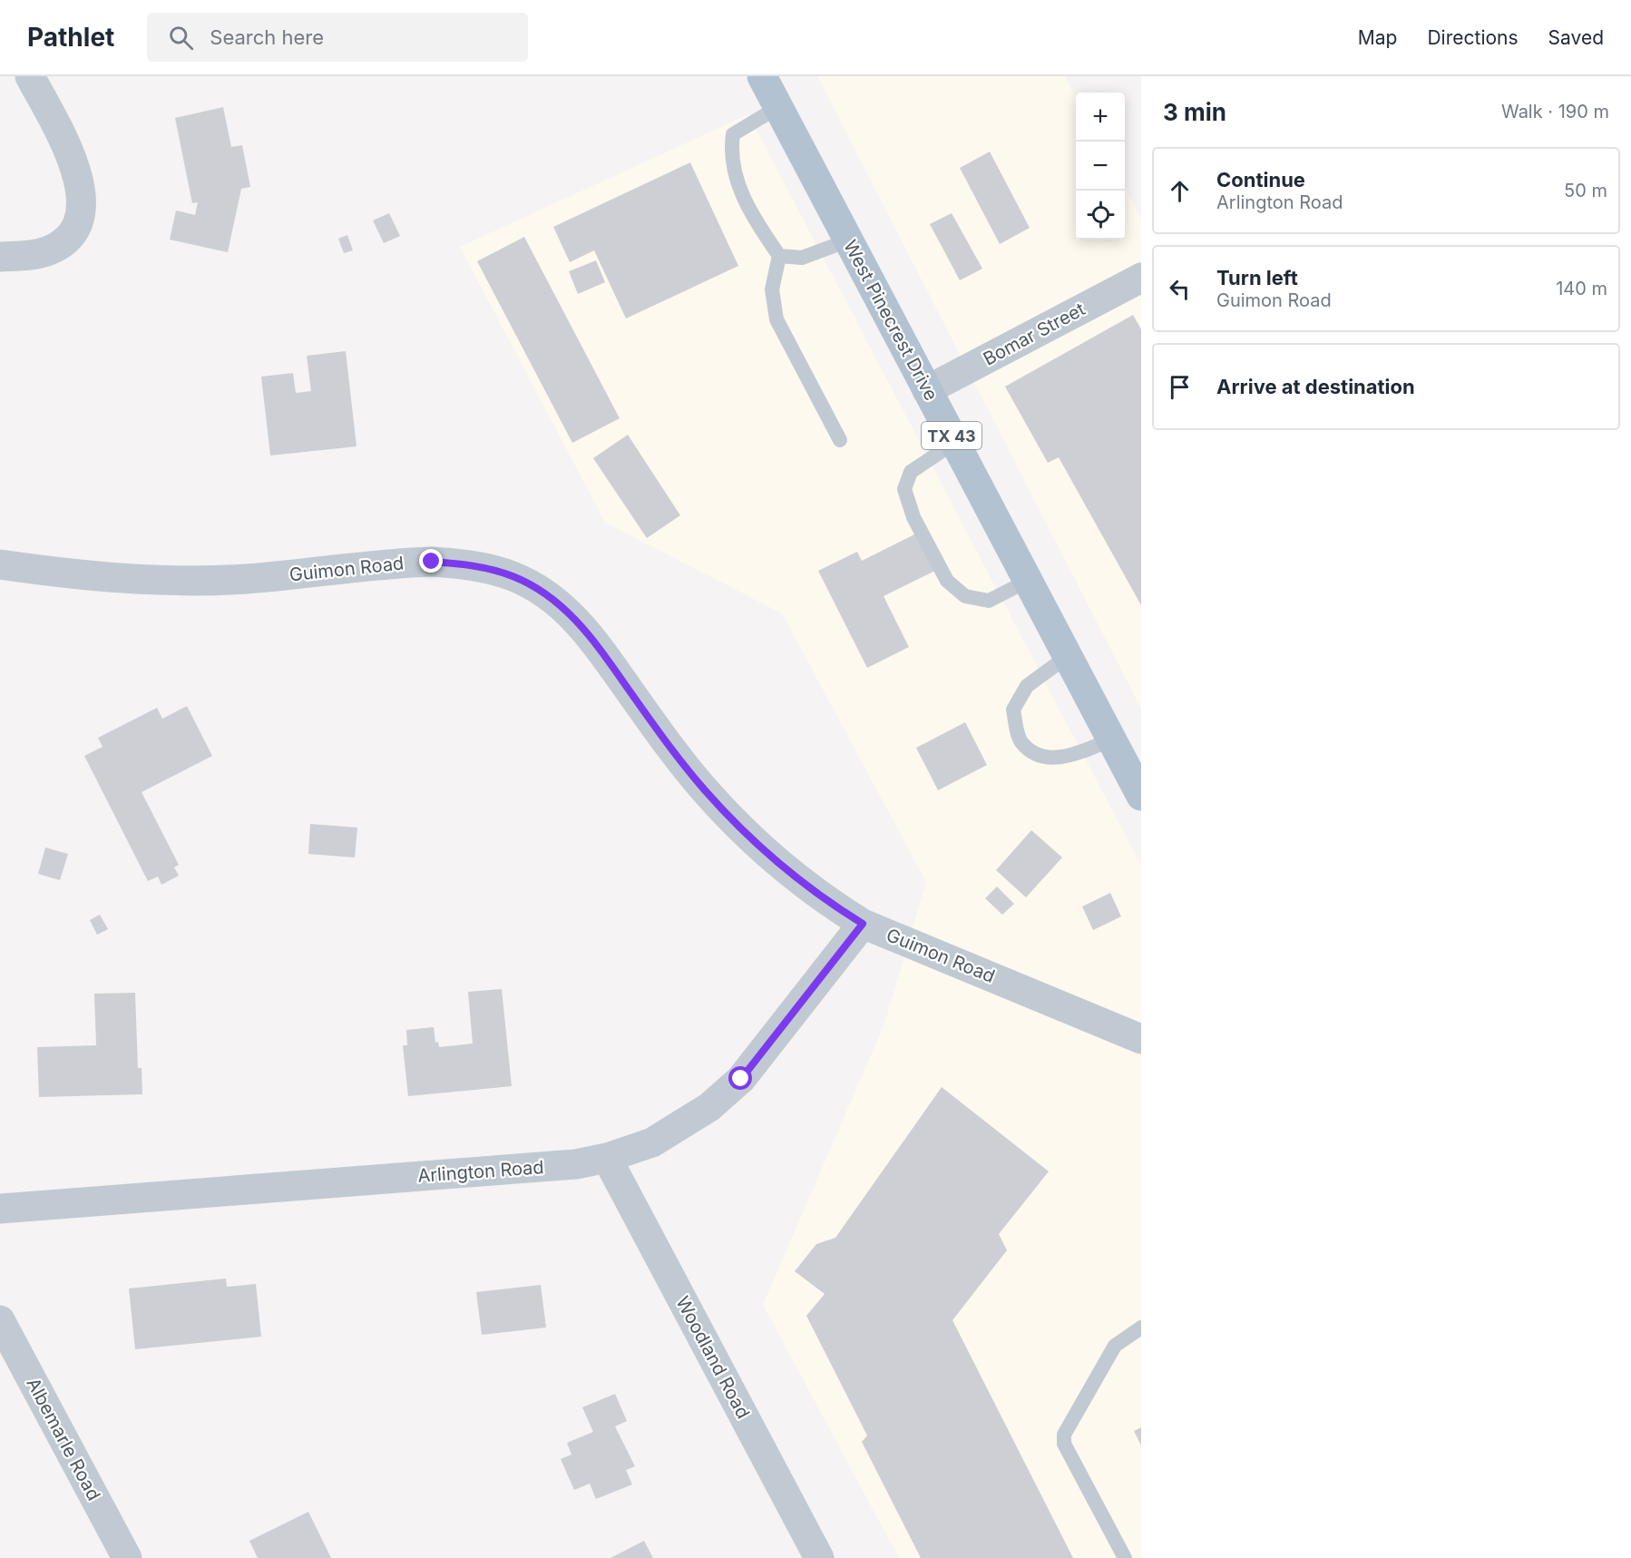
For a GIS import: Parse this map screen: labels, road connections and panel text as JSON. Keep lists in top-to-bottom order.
{
  "streets": {
    "main road": ["West Pinecrest Drive", "TX 43"],
    "street": [
      "Bomar Street",
      "Guimon Road",
      "Arlington Road",
      "Woodland Road",
      "Albemarle Road"
    ]
  },
  "crossings": [
    ["West Pinecrest Drive", "Bomar Street"],
    ["Guimon Road", "Arlington Road"],
    ["Arlington Road", "Woodland Road"]
  ],
  "page": {
    "header": "Pathlet",
    "search": "Search here",
    "nav": ["Map", "Directions", "Saved"],
    "heading": ["3 min", "Walk · 190 m"],
    "map_buttons": ["+", "−"],
    "list": [
      ["Continue", "Arlington Road", "50 m"],
      ["Turn left", "Guimon Road", "140 m"],
      "Arrive at destination"
    ]
  }
}
